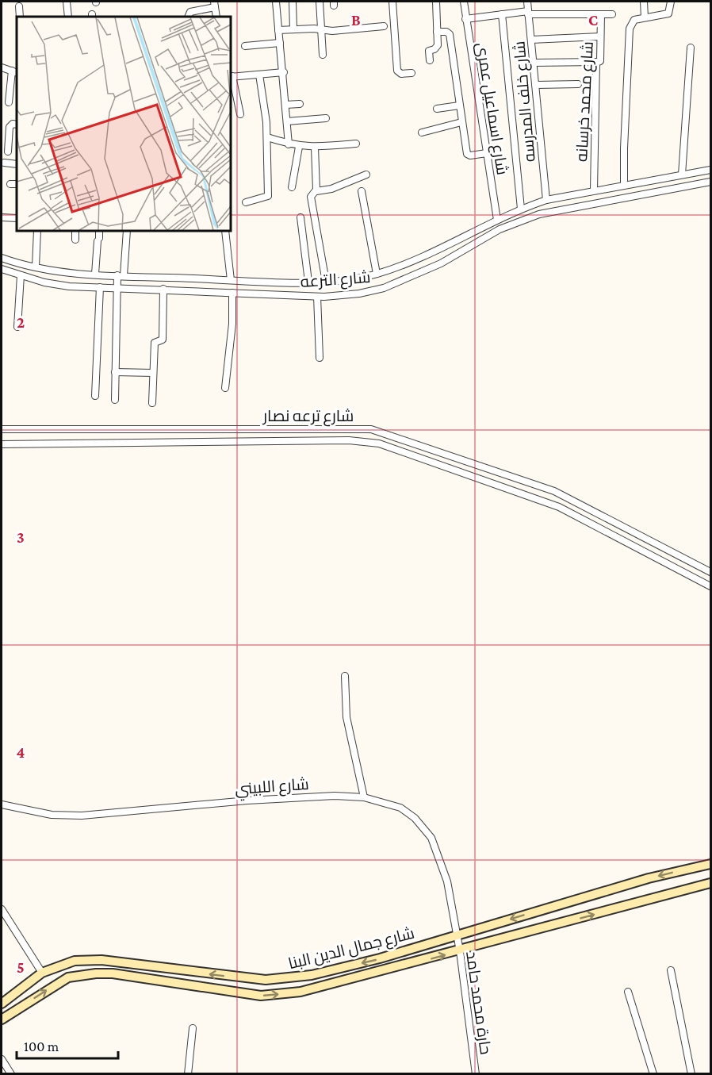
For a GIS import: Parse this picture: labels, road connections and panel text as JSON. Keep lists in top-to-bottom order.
{
  "streets": {
    "main road": ["شارع جمال الدين البنا"],
    "street": [
      "شارع خلف المدرسه",
      "شارع محمد خرسانه",
      "شارع اسماعيل عمرى",
      "شارع الترعه",
      "شارع ترعه نصار",
      "شارع اللبيني",
      "حارة محمد حامد"
    ]
  },
  "crossings": [
    ["شارع خلف المدرسه", "شارع الترعه"],
    ["شارع محمد خرسانه", "شارع الترعه"],
    ["شارع اسماعيل عمرى", "شارع الترعه"],
    ["شارع اللبيني", "شارع جمال الدين البنا"],
    ["شارع اللبيني", "حارة محمد حامد"],
    ["شارع جمال الدين البنا", "حارة محمد حامد"]
  ],
  "scale_bar": "100 m",
  "grid": {
    "columns": ["B", "C"],
    "rows": [
      "2",
      "3",
      "4",
      "5"
    ]
  }
}
